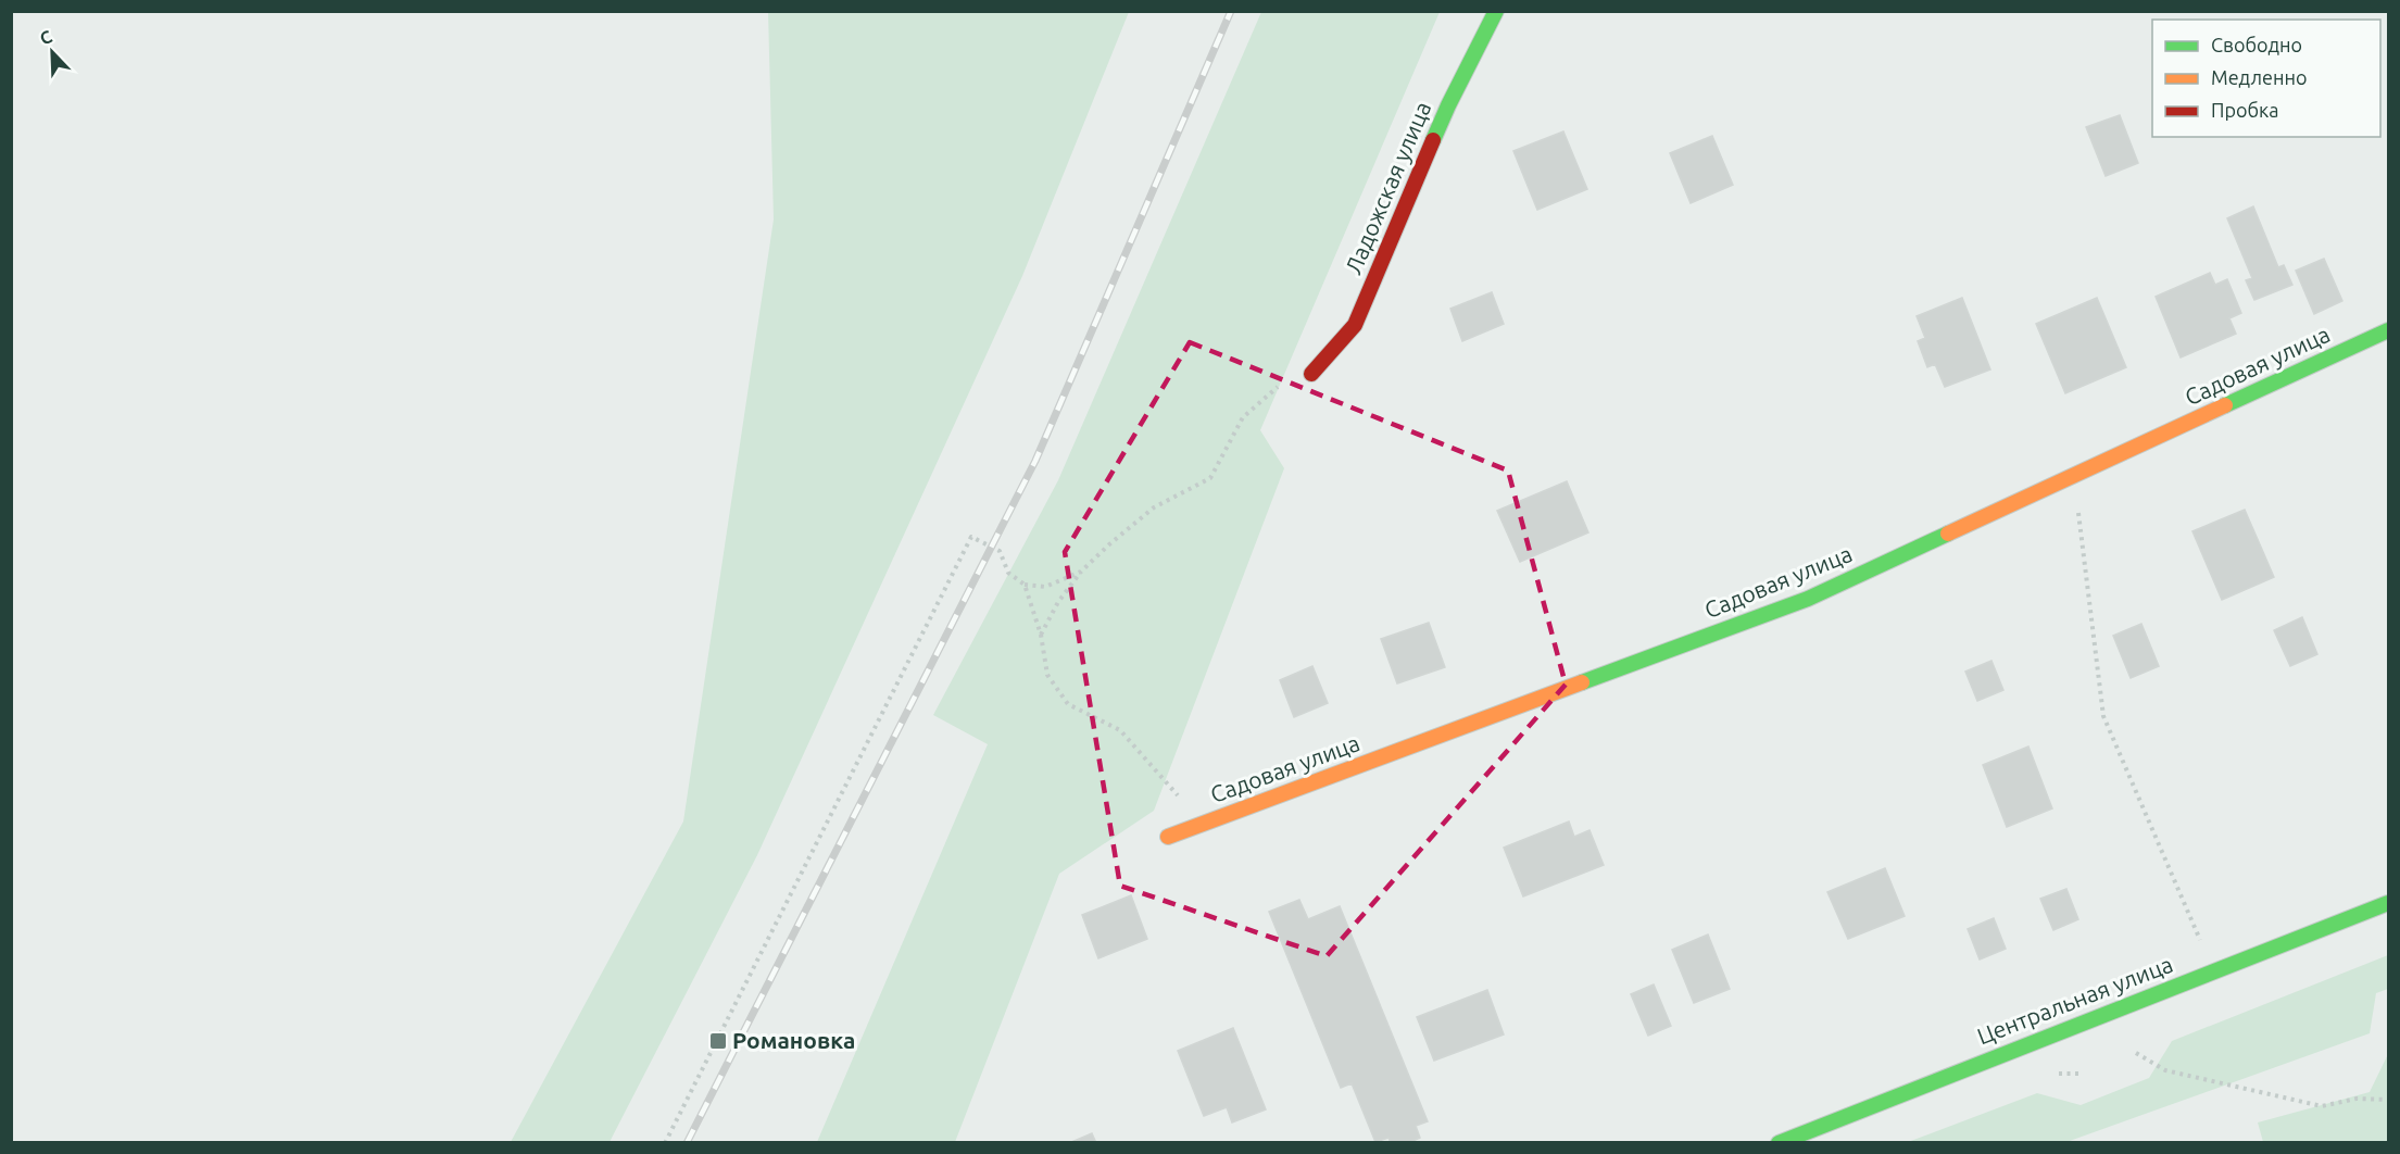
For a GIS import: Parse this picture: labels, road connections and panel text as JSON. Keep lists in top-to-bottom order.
{
  "streets": {
    "street": ["Ладожская улица", "Садовая улица", "Центральная улица"]
  },
  "places": {
    "transit": ["Романовка"]
  },
  "legend": ["Свободно", "Медленно", "Пробка"],
  "north": "top left"
}
